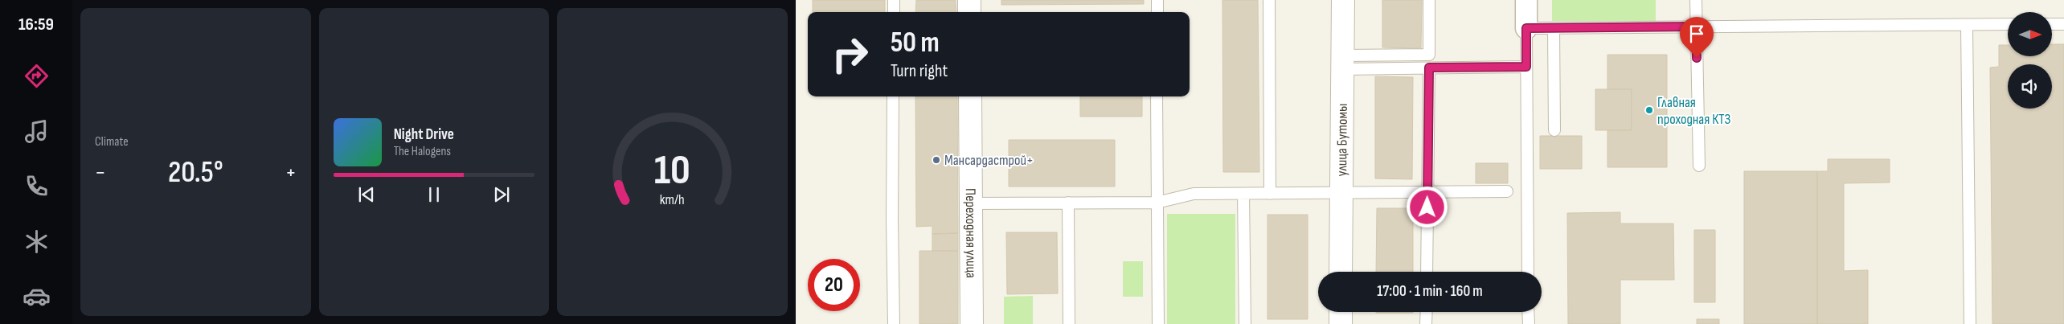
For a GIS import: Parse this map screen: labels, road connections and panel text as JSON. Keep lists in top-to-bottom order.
{
  "streets": {
    "street": ["улица Бутомы", "Переходная улица"]
  },
  "places": ["Главная проходная КТЗ", "Мансардастрой+"],
  "north": "right",
  "page": {
    "tabs": "16:59",
    "tile": "Climate",
    "turn": ["50 m", "Turn right"],
    "song": ["Night Drive", "The Halogens"],
    "heat": ["−", "20.5°", "+"],
    "limit": "20",
    "trip": "17:00 · 1 min · 160 m",
    "gauge": ["10", "km/h"]
  }
}
